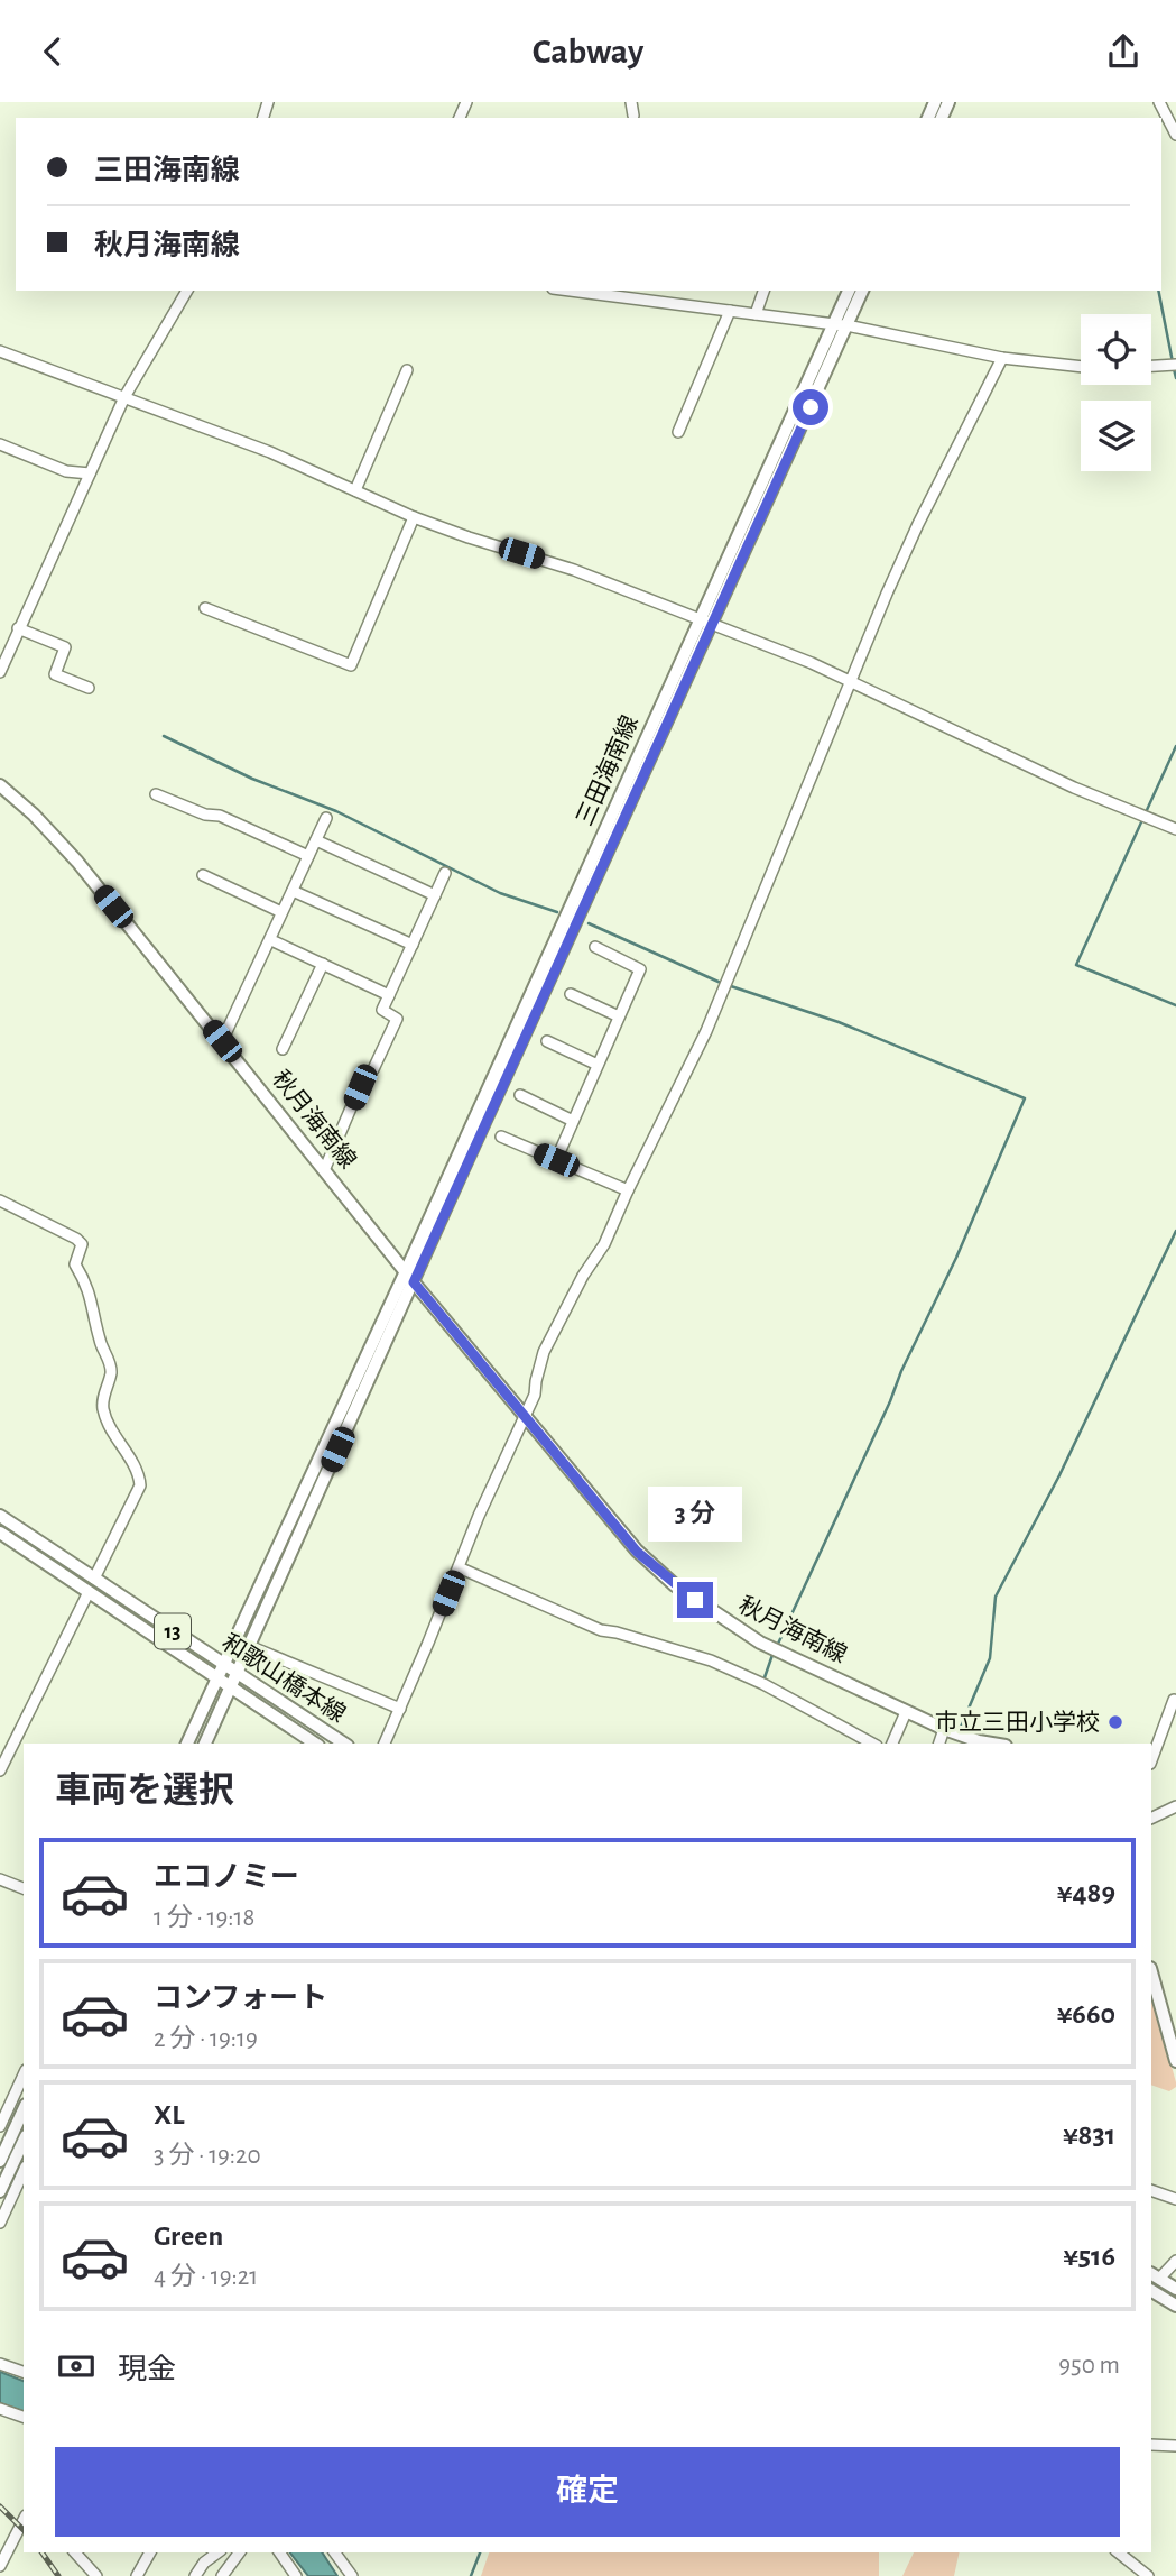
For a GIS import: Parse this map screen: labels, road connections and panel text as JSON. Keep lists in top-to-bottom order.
{
  "streets": {
    "main road": [
      "三田海南線",
      "秋月海南線",
      "13",
      "和歌山橋本線"
    ]
  },
  "crossings": [
    ["三田海南線", "秋月海南線"]
  ],
  "places": ["市立三田小学校"],
  "page": {
    "header": "Cabway",
    "banner": ["三田海南線", "秋月海南線"],
    "bubble": "3 分",
    "heading": "車両を選択",
    "list": [
      {
        "name": "エコノミー",
        "note": "1 分 · 19:18",
        "value": "¥489"
      },
      {
        "name": "コンフォート",
        "note": "2 分 · 19:19",
        "value": "¥660"
      },
      {
        "name": "XL",
        "note": "3 分 · 19:20",
        "value": "¥831"
      },
      {
        "name": "Green",
        "note": "4 分 · 19:21",
        "value": "¥516"
      }
    ],
    "pay": ["現金", "950 m"],
    "buttons": "確定"
  }
}
